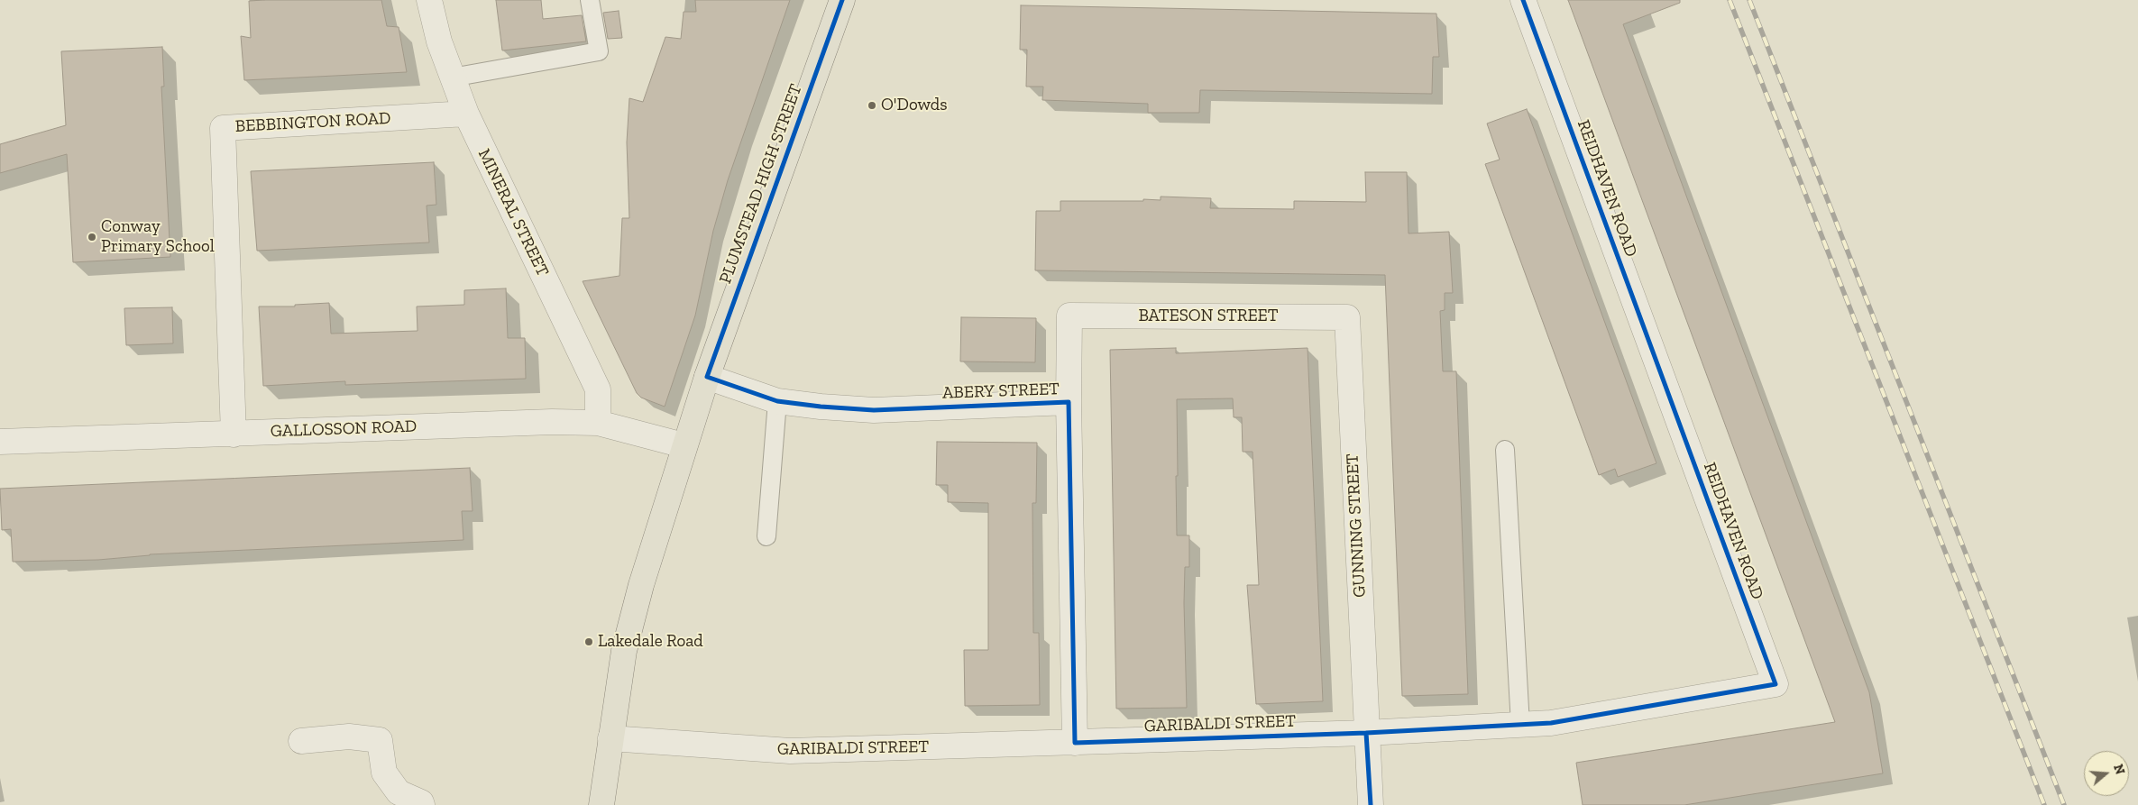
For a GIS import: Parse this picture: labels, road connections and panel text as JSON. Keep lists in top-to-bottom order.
{
  "streets": {
    "main road": ["PLUMSTEAD HIGH STREET"],
    "street": [
      "BEBBINGTON ROAD",
      "REIDHAVEN ROAD",
      "MINERAL STREET",
      "BATESON STREET",
      "ABERY STREET",
      "GALLOSSON ROAD",
      "GUNNING STREET",
      "GARIBALDI STREET"
    ]
  },
  "crossings": [
    ["BEBBINGTON ROAD", "MINERAL STREET"],
    ["BEBBINGTON ROAD", "GALLOSSON ROAD"],
    ["PLUMSTEAD HIGH STREET", "ABERY STREET"],
    ["PLUMSTEAD HIGH STREET", "GALLOSSON ROAD"],
    ["PLUMSTEAD HIGH STREET", "GARIBALDI STREET"],
    ["REIDHAVEN ROAD", "GUNNING STREET"],
    ["REIDHAVEN ROAD", "GARIBALDI STREET"],
    ["MINERAL STREET", "GALLOSSON ROAD"],
    ["BATESON STREET", "ABERY STREET"],
    ["BATESON STREET", "GUNNING STREET"],
    ["ABERY STREET", "GARIBALDI STREET"],
    ["GUNNING STREET", "GARIBALDI STREET"]
  ],
  "places": ["O'Dowds", "Conway Primary School", "Lakedale Road"],
  "north": "right"
}
